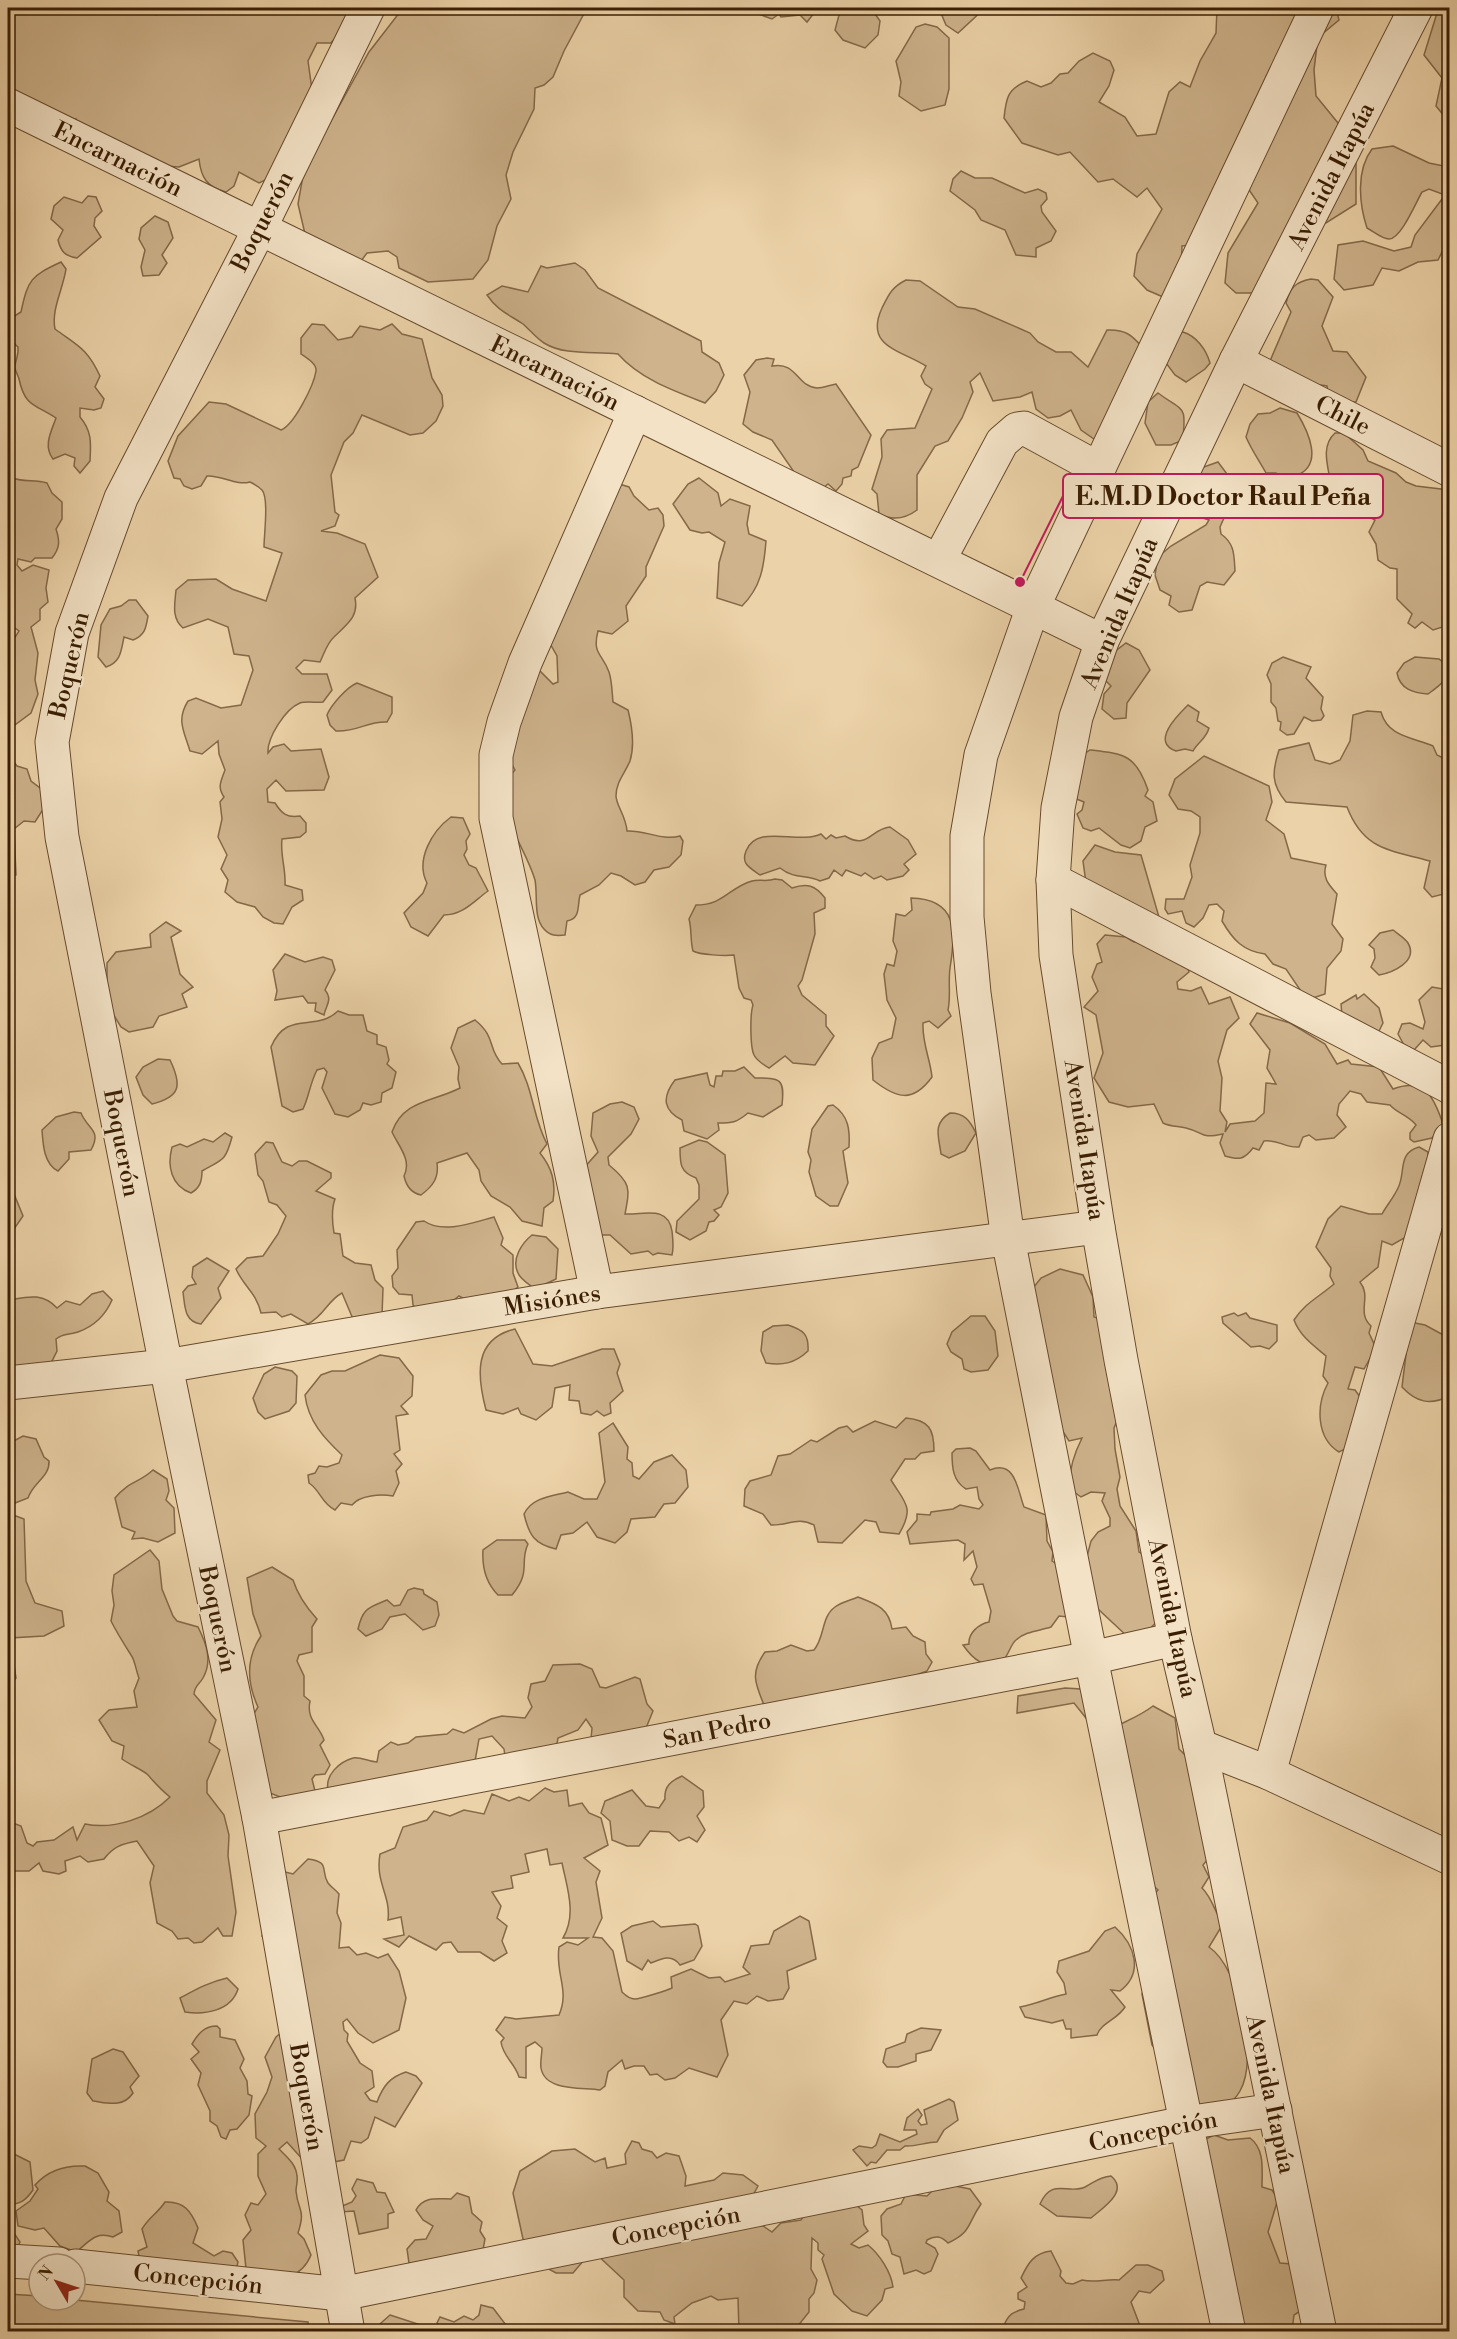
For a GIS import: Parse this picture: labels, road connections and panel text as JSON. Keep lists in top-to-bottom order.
{
  "streets": {
    "street": [
      "Encarnación",
      "Avenida Itapúa",
      "Boquerón",
      "Chile",
      "Misiónes",
      "San Pedro",
      "Concepción"
    ]
  },
  "crossings": [
    ["Encarnación", "Avenida Itapúa"],
    ["Encarnación", "Boquerón"],
    ["Avenida Itapúa", "Chile"],
    ["Avenida Itapúa", "Misiónes"],
    ["Avenida Itapúa", "San Pedro"],
    ["Avenida Itapúa", "Concepción"],
    ["Boquerón", "Misiónes"],
    ["Boquerón", "San Pedro"],
    ["Boquerón", "Concepción"]
  ],
  "places": ["E.M.D Doctor Raul Peña"],
  "north": "top left"
}
